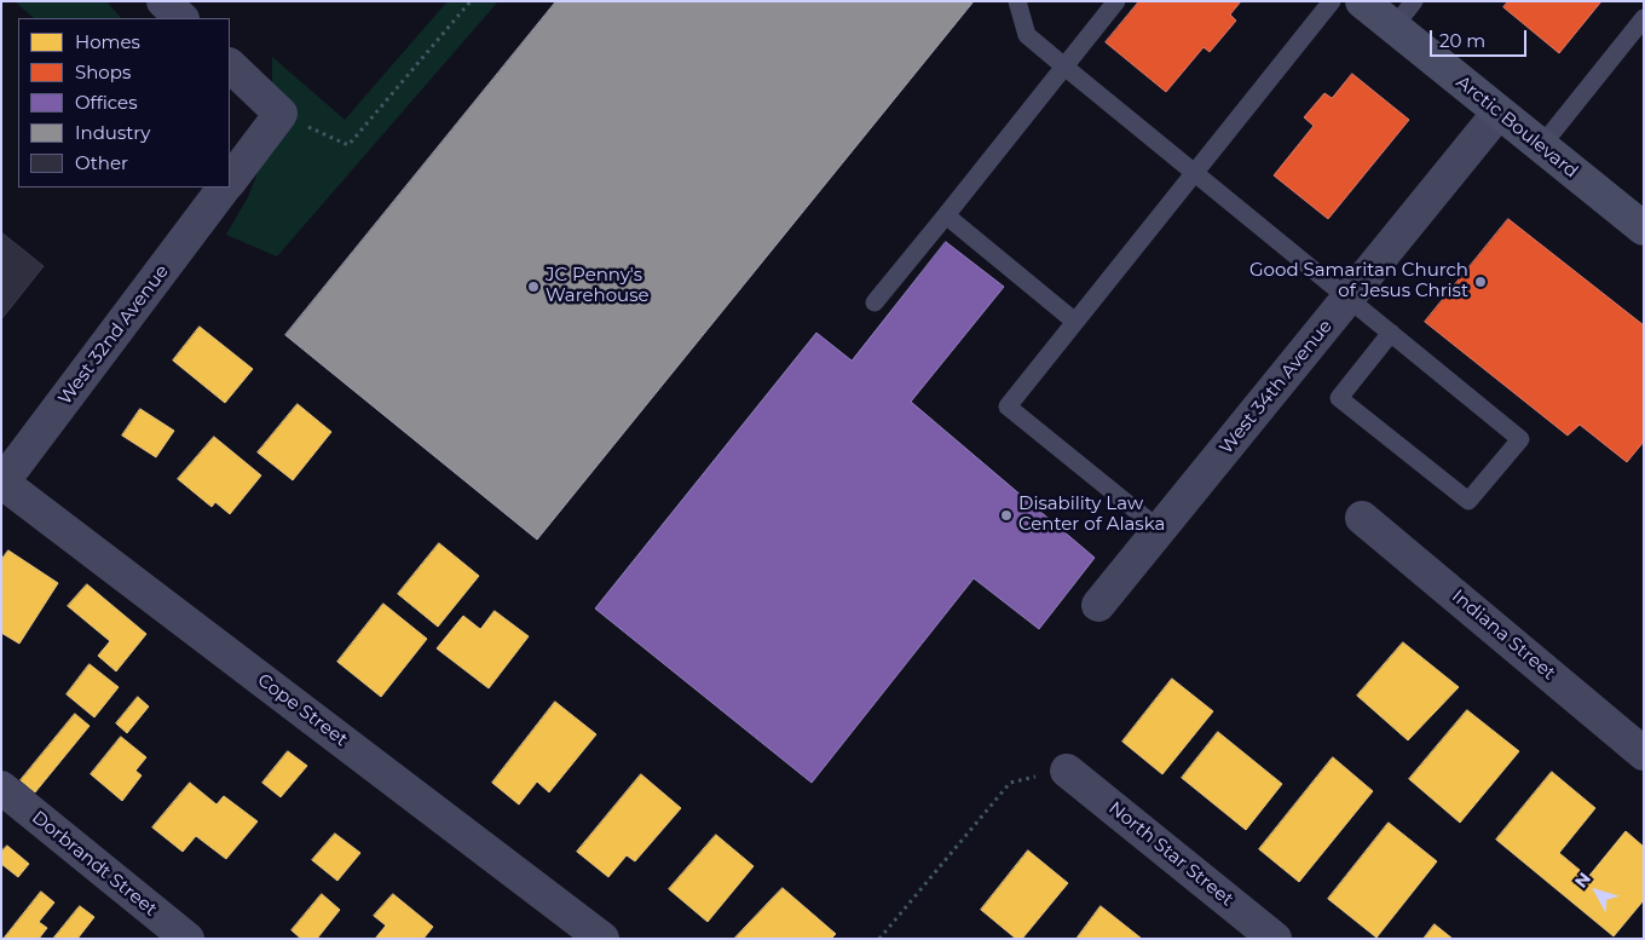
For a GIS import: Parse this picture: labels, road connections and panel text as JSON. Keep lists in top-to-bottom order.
{
  "streets": {
    "main road": ["Arctic Boulevard"],
    "street": [
      "West 32nd Avenue",
      "West 34th Avenue",
      "Indiana Street",
      "Cope Street",
      "North Star Street",
      "Dorbrandt Street"
    ]
  },
  "crossings": [
    ["Arctic Boulevard", "West 34th Avenue"],
    ["West 32nd Avenue", "Cope Street"]
  ],
  "places": ["Good Samaritan Church of Jesus Christ", "JC Penny's Warehouse", "Disability Law Center of Alaska"],
  "legend": [
    "Homes",
    "Shops",
    "Offices",
    "Industry",
    "Other"
  ],
  "scale_bar": "20 m",
  "north": "top left"
}
